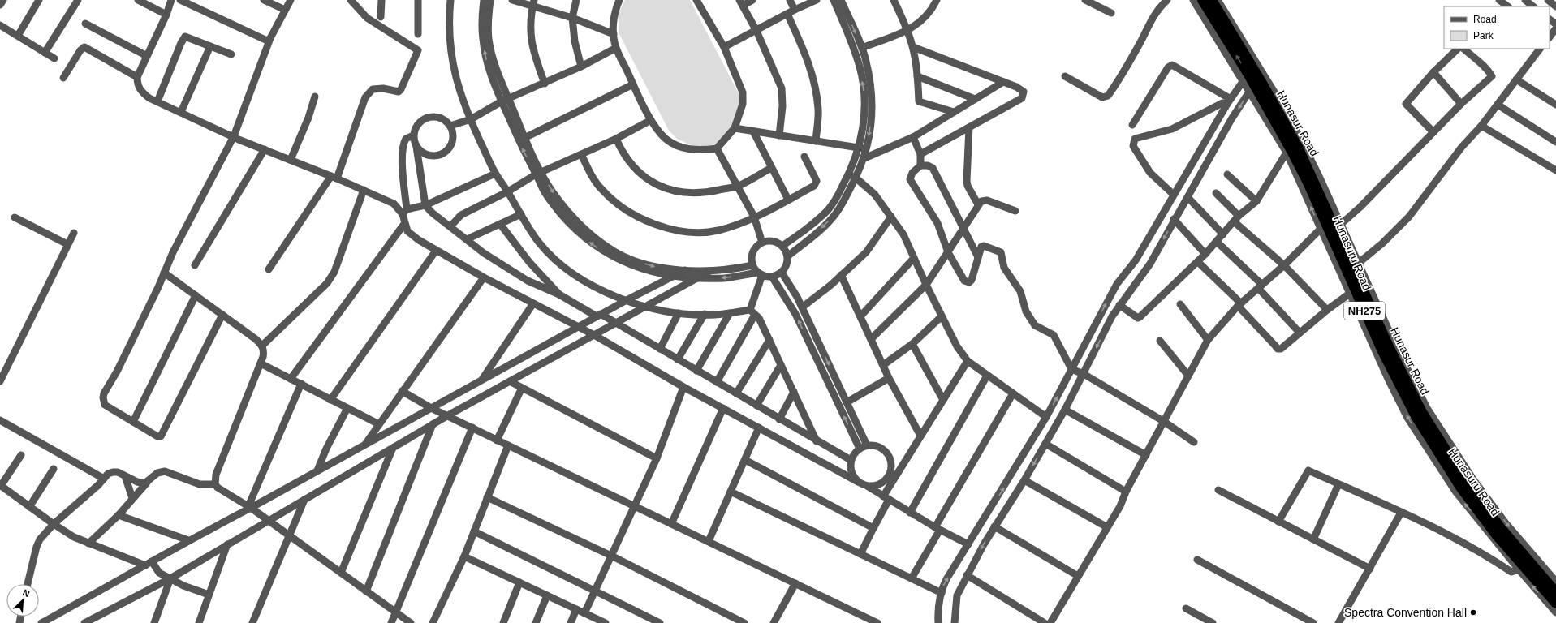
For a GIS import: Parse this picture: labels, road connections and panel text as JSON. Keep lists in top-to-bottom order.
{
  "streets": {
    "highway": ["Hunasur Road", "Hunasuru Road", "NH275"]
  },
  "crossings": [
    ["Hunasur Road", "Hunasuru Road"]
  ],
  "one_way": ["Hunasur Road"],
  "places": ["Spectra Convention Hall"],
  "legend": ["Road", "Park"],
  "north": "top right"
}
